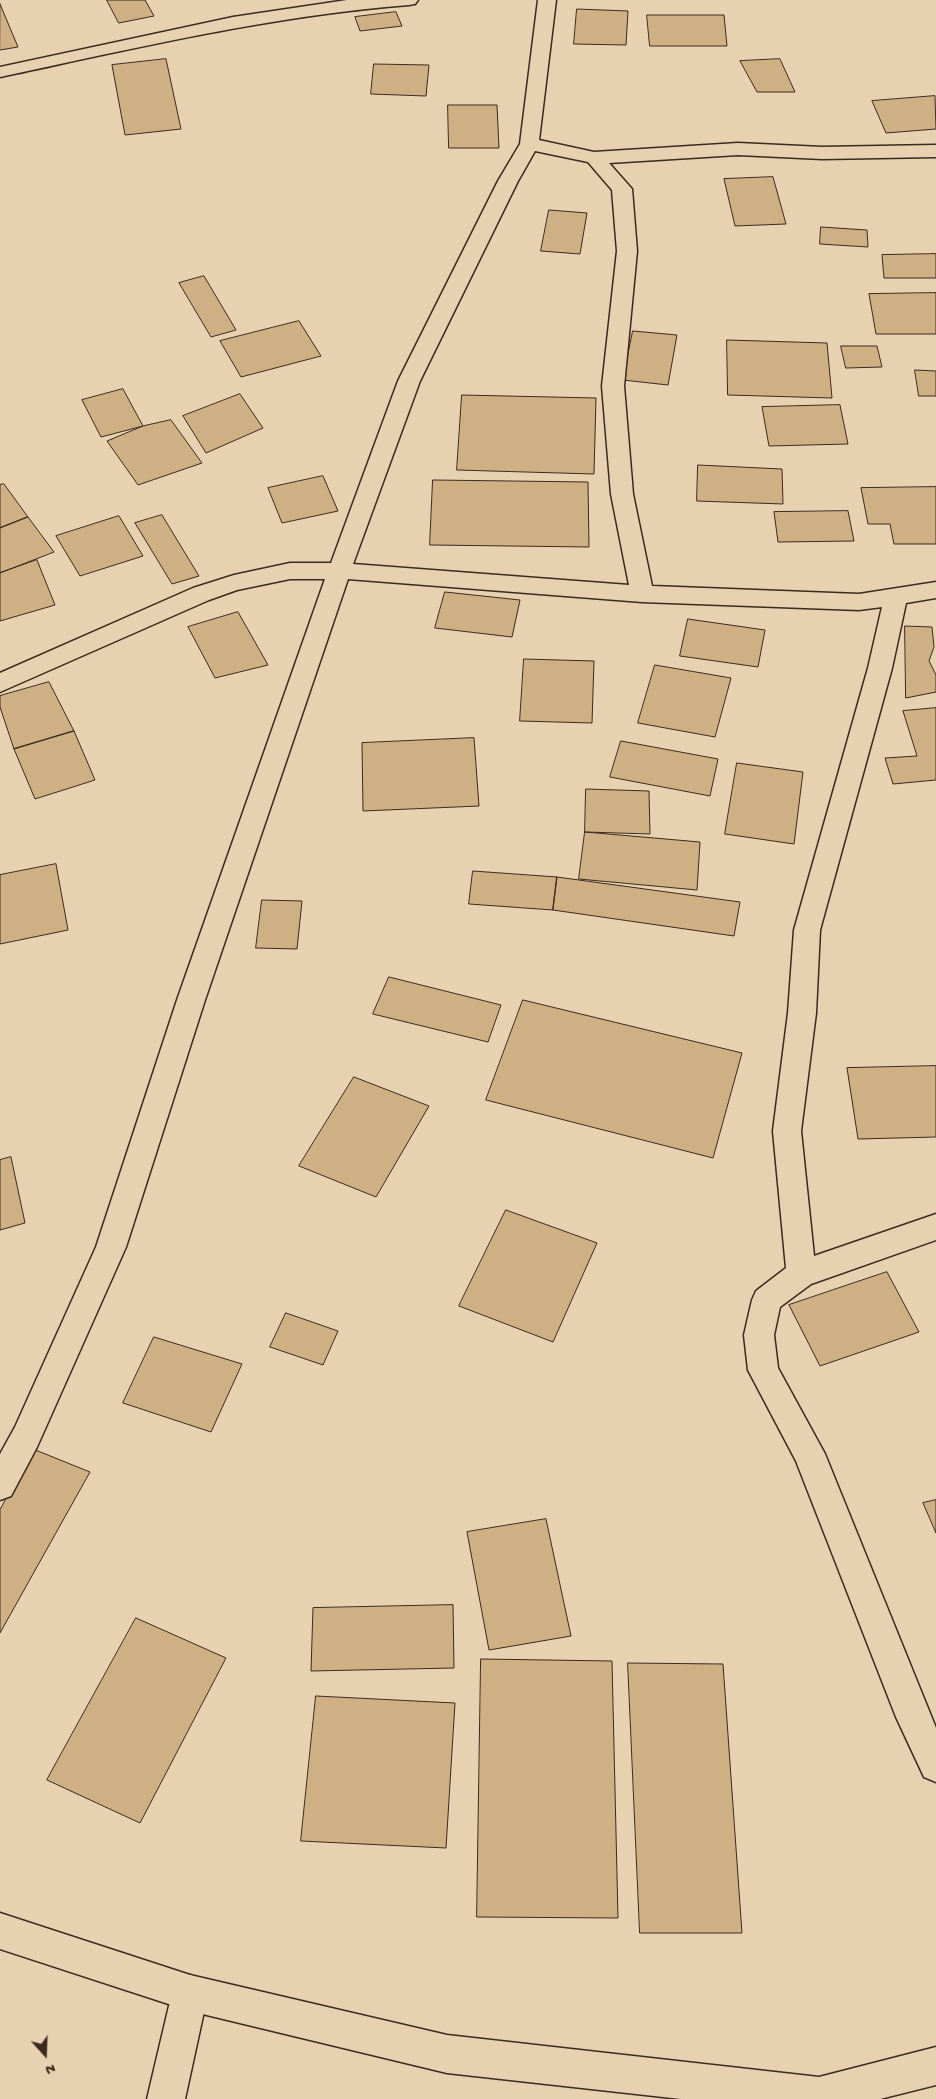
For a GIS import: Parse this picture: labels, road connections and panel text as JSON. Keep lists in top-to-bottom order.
{
  "north": "bottom"
}
